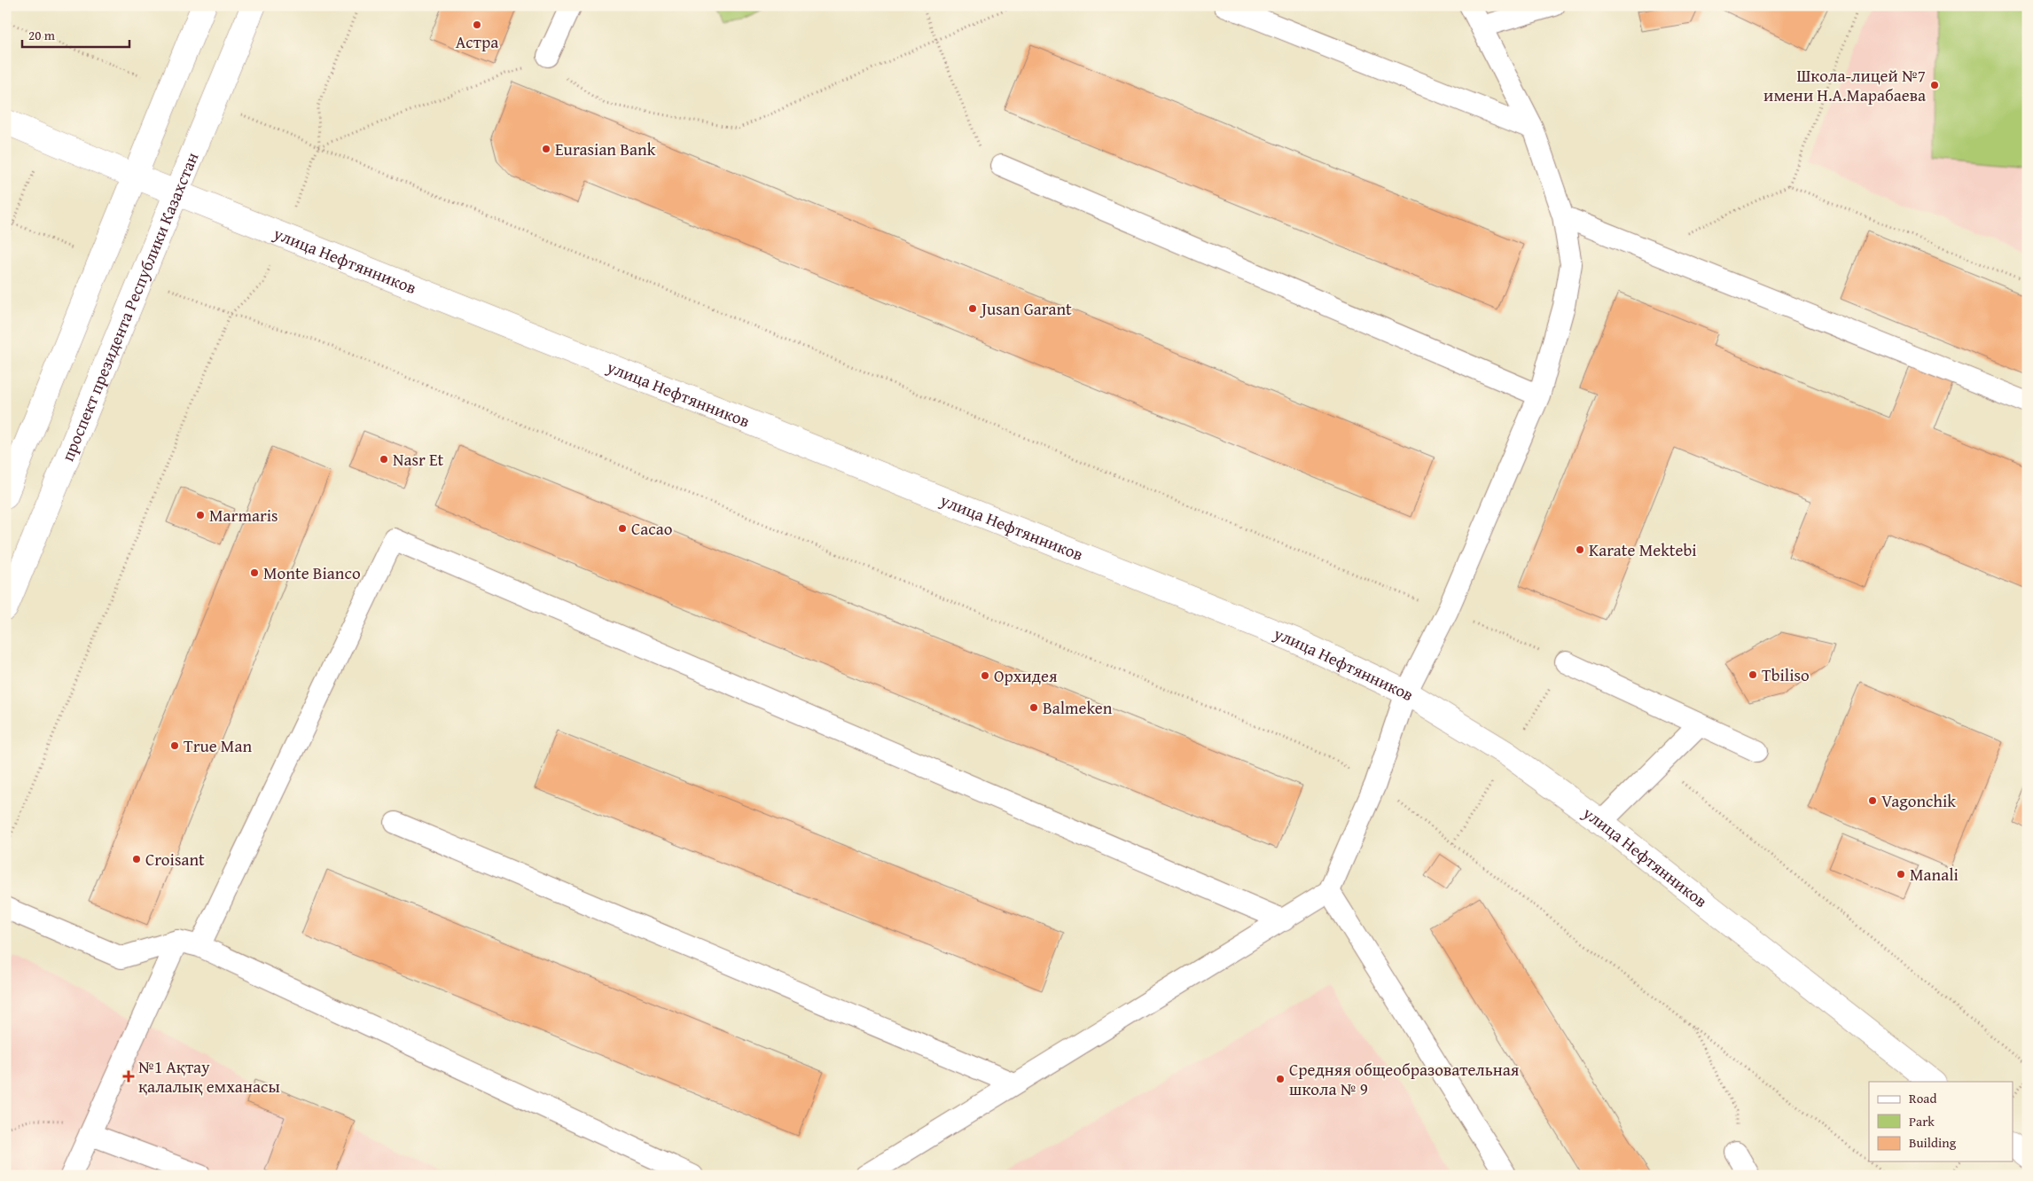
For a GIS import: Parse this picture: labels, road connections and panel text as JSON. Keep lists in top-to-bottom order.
{
  "streets": {
    "street": ["улица Нефтянников", "проспект президента Республики Казахстан"]
  },
  "crossings": [
    ["улица Нефтянников", "проспект президента Республики Казахстан"]
  ],
  "places": {
    "other": [
      "Астра",
      "Школа-лицей №7 имени Н.А.Марабаева",
      "Eurasian Bank",
      "Jusan Garant",
      "Nasr Et",
      "Marmaris",
      "Cacao",
      "Karate Mektebi",
      "Monte Bianco",
      "Tbiliso",
      "Орхидея",
      "Balmeken",
      "True Man",
      "Vagonchik",
      "Croisant",
      "Manali",
      "Средняя общеобразовательная школа № 9"
    ],
    "health": ["№1 Ақтау қалалық емханасы"]
  },
  "legend": ["Road", "Park", "Building"],
  "scale_bar": "20 m"
}
